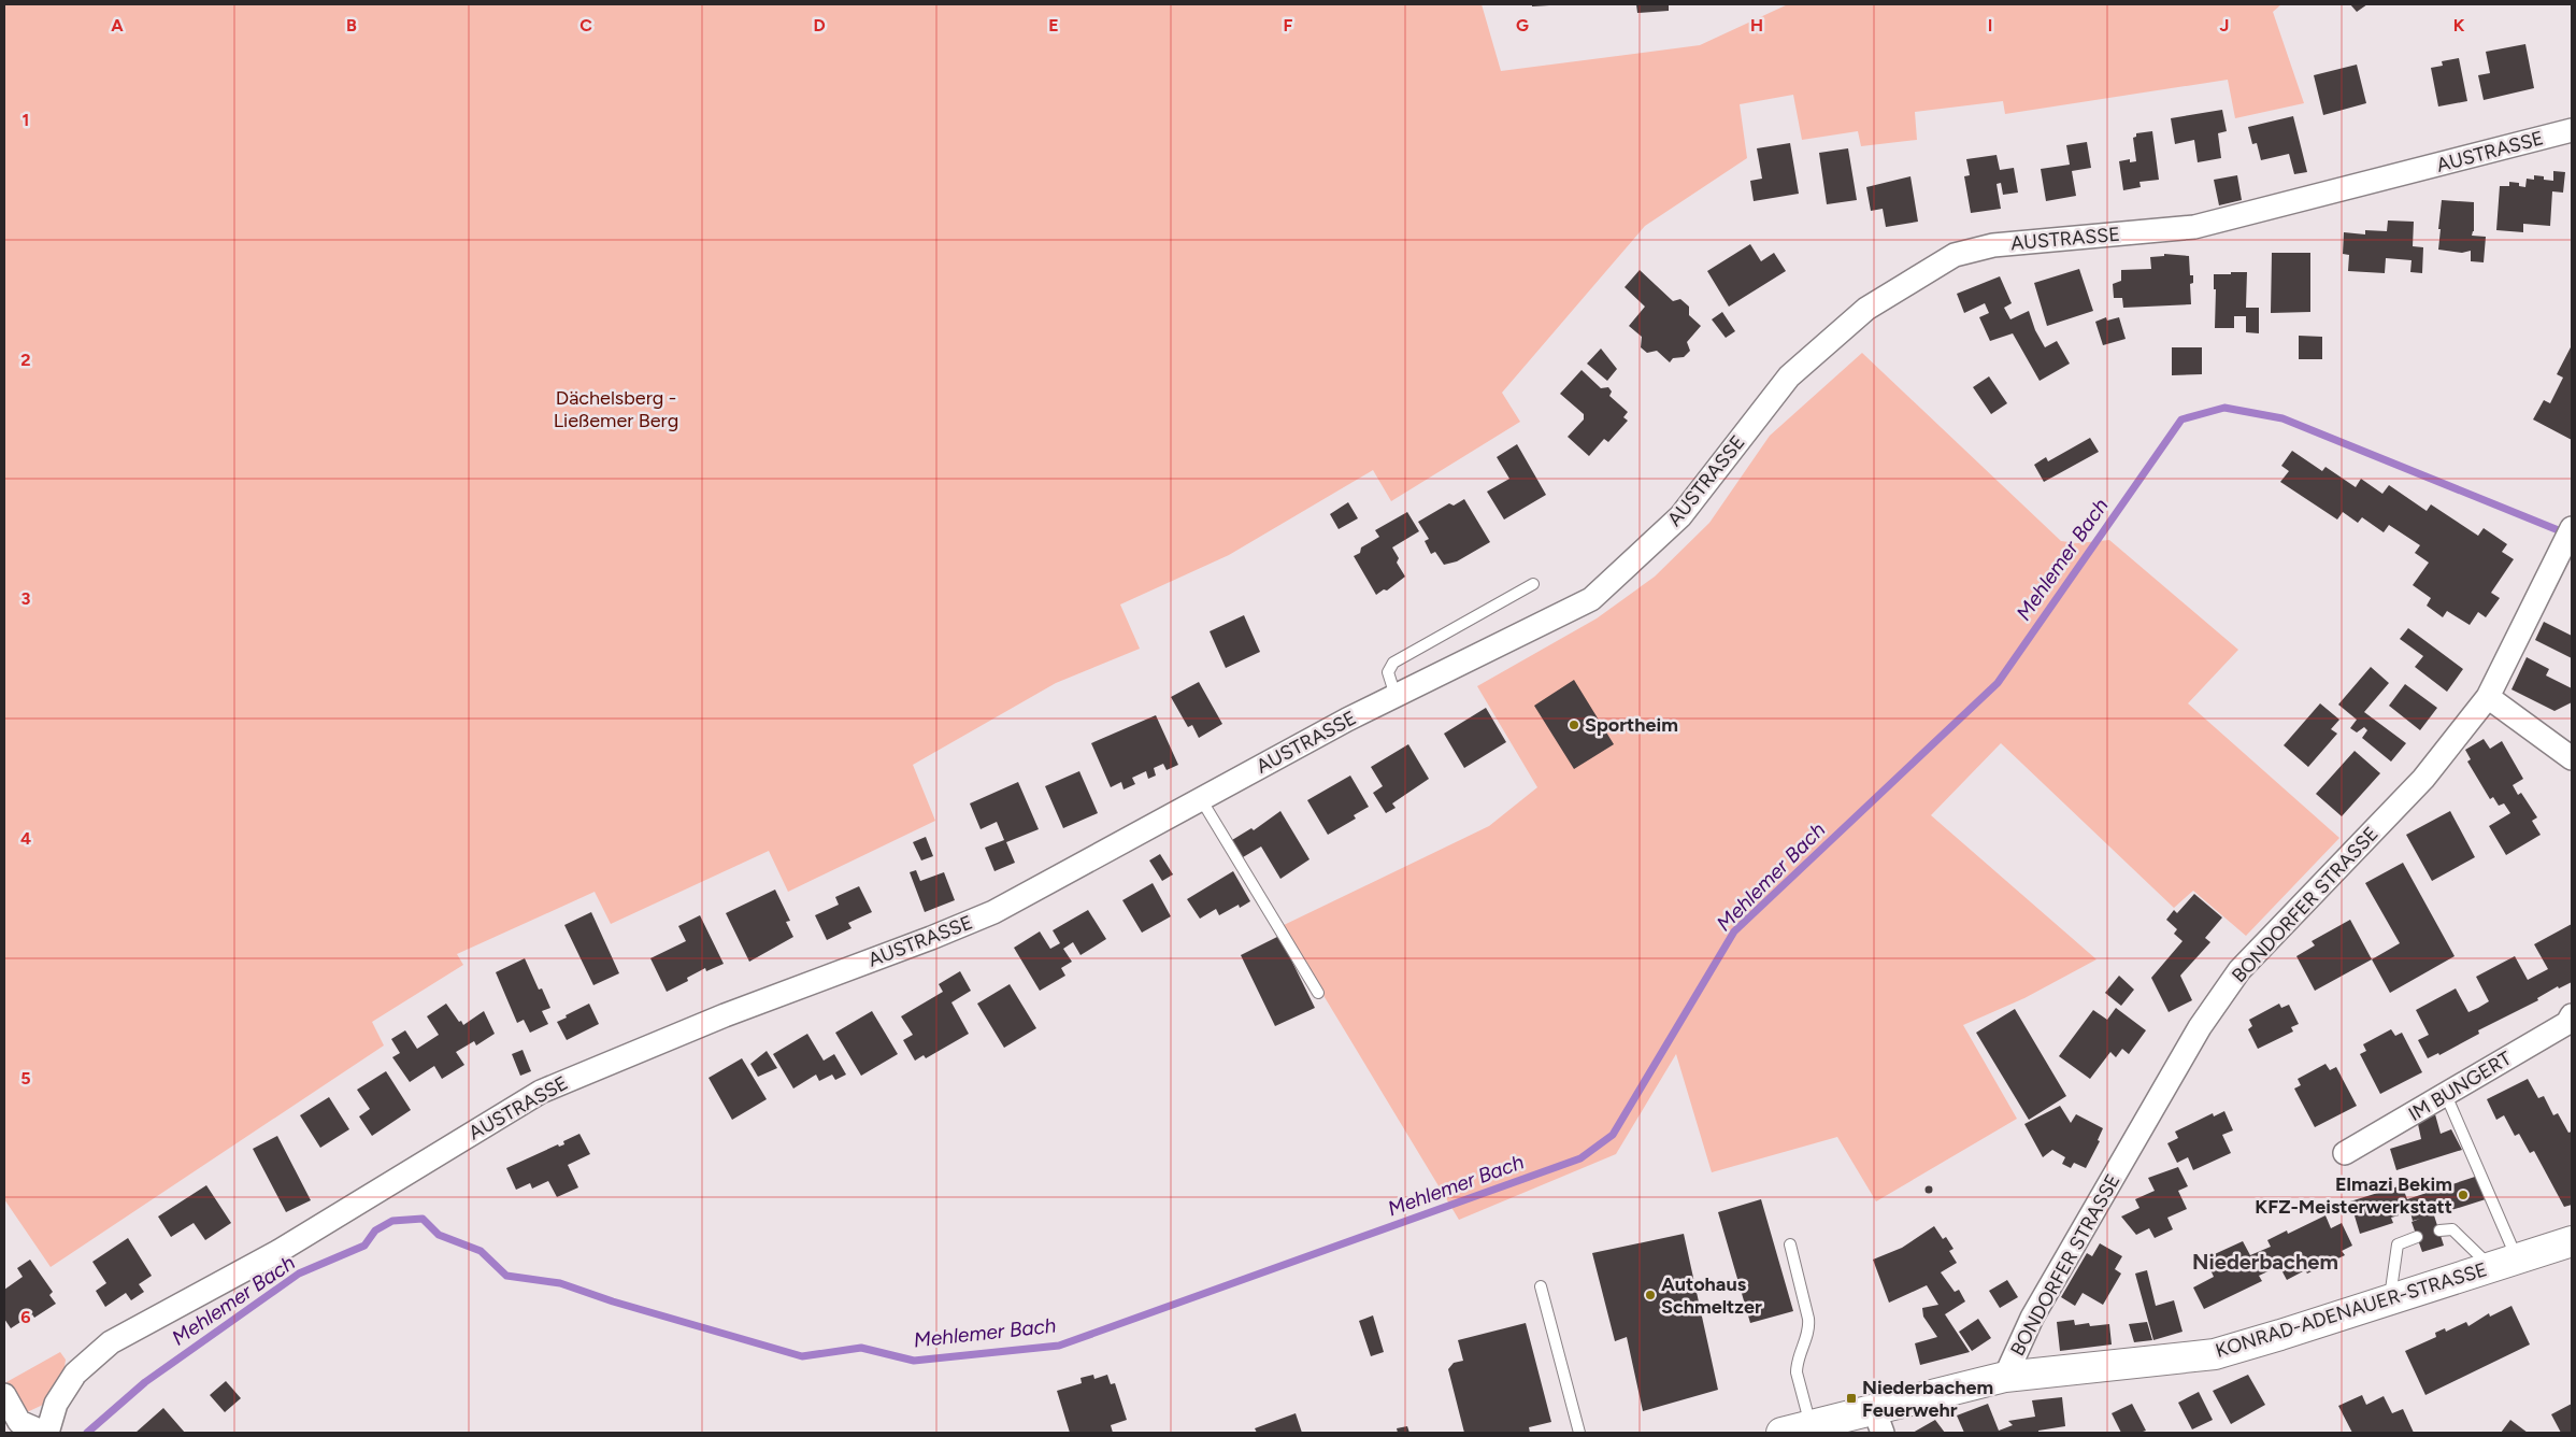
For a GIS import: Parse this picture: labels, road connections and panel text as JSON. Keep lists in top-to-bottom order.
{
  "streets": {
    "main road": ["KONRAD-ADENAUER-STRASSE"],
    "street": ["AUSTRASSE", "BONDORFER STRASSE", "IM BUNGERT"]
  },
  "crossings": [
    ["BONDORFER STRASSE", "KONRAD-ADENAUER-STRASSE"]
  ],
  "districts": ["Niederbachem"],
  "water": ["Mehlemer Bach"],
  "parks": ["Dächelsberg - Ließemer Berg"],
  "places": {
    "other": ["Sportheim", "Elmazi Bekim KFZ-Meisterwerkstatt", "Autohaus Schmeltzer"],
    "transit": ["Niederbachem Feuerwehr"]
  },
  "grid": {
    "columns": [
      "A",
      "B",
      "C",
      "D",
      "E",
      "F",
      "G",
      "H",
      "I",
      "J",
      "K"
    ],
    "rows": [
      "1",
      "2",
      "3",
      "4",
      "5",
      "6"
    ]
  }
}
